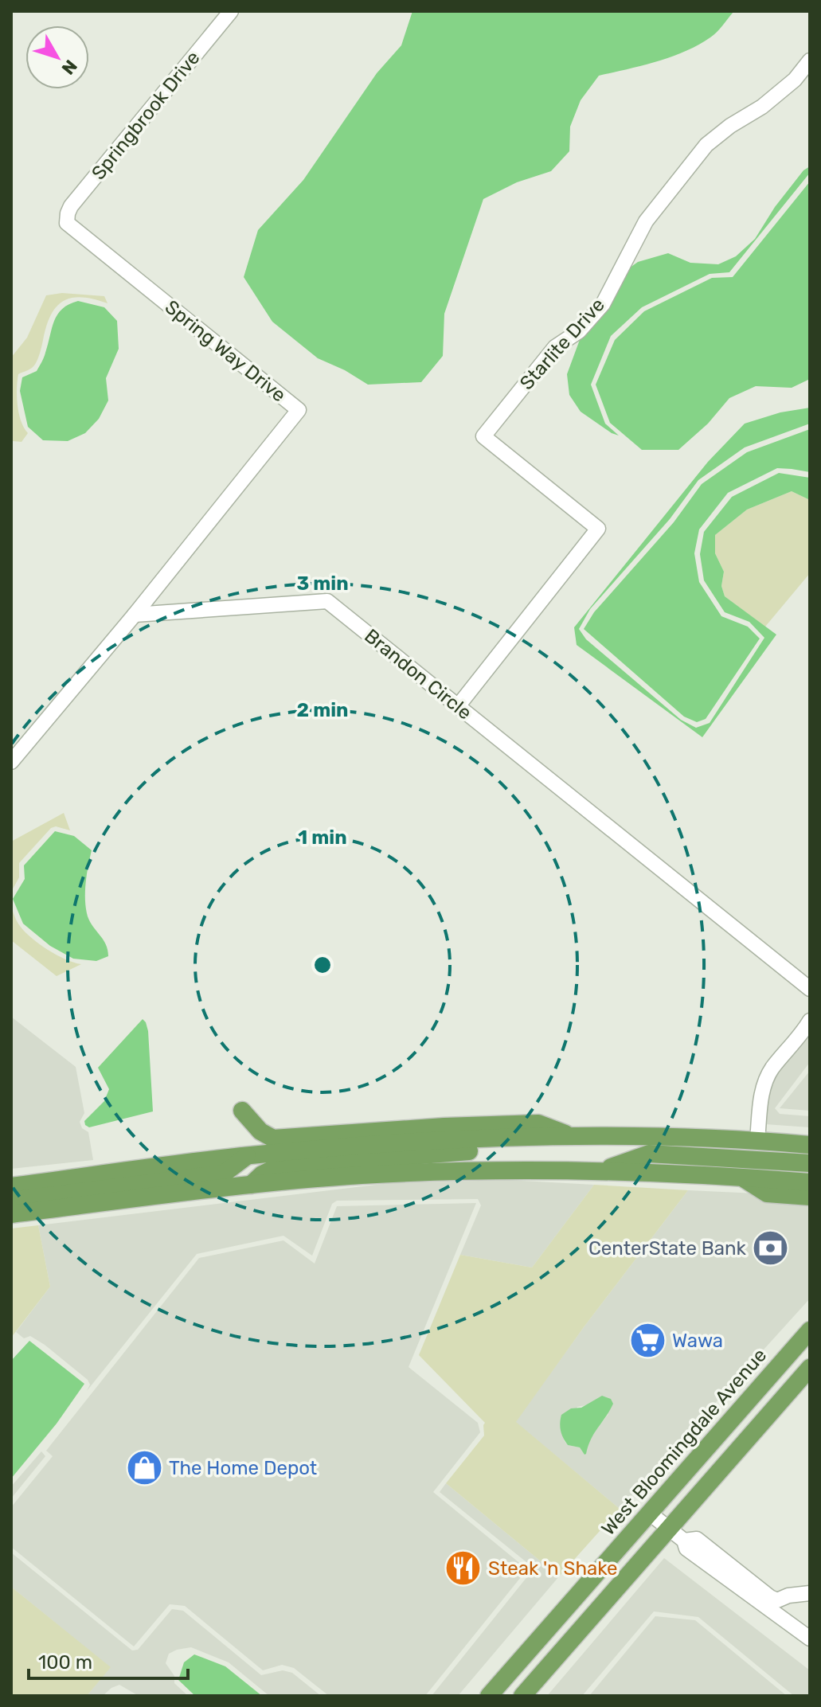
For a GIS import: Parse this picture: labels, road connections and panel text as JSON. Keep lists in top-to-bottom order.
{
  "streets": {
    "main road": ["West Bloomingdale Avenue"],
    "street": [
      "Springbrook Drive",
      "Starlite Drive",
      "Spring Way Drive",
      "Brandon Circle"
    ]
  },
  "crossings": [
    ["Springbrook Drive", "Spring Way Drive"],
    ["Starlite Drive", "Brandon Circle"],
    ["Spring Way Drive", "Brandon Circle"]
  ],
  "places": {
    "bank": ["CenterState Bank"],
    "supermarket": ["Wawa"],
    "shop": ["The Home Depot"],
    "restaurant": ["Steak 'n Shake"]
  },
  "scale_bar": "100 m",
  "north": "bottom right",
  "rings": ["3 min", "2 min", "1 min"]
}
